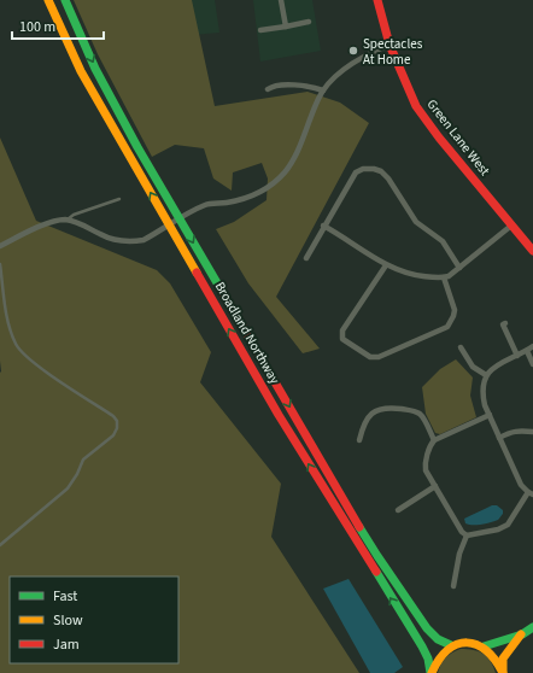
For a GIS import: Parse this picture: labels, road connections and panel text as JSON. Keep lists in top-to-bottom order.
{
  "streets": {
    "main road": ["Green Lane West", "Broadland Northway"]
  },
  "places": ["Spectacles At Home"],
  "legend": ["Fast", "Slow", "Jam"],
  "scale_bar": "100 m"
}
